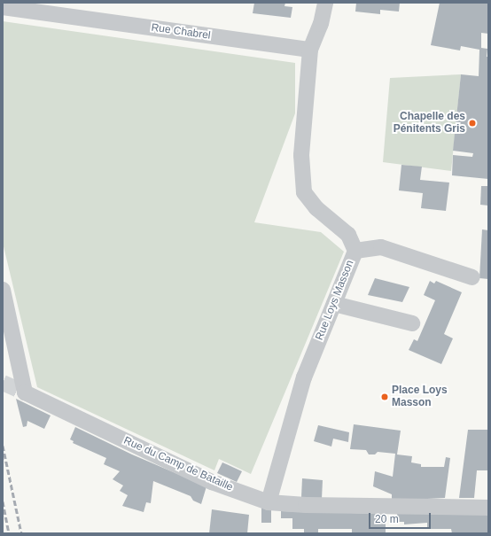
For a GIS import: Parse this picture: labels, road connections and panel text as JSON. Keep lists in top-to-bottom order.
{
  "streets": {
    "street": ["Rue Chabrel", "Rue Loys Masson", "Rue du Camp de Bataille"]
  },
  "crossings": [
    ["Rue Chabrel", "Rue Loys Masson"],
    ["Rue Loys Masson", "Rue du Camp de Bataille"]
  ],
  "places": ["Chapelle des Pénitents Gris", "Place Loys Masson"],
  "scale_bar": "20 m"
}
